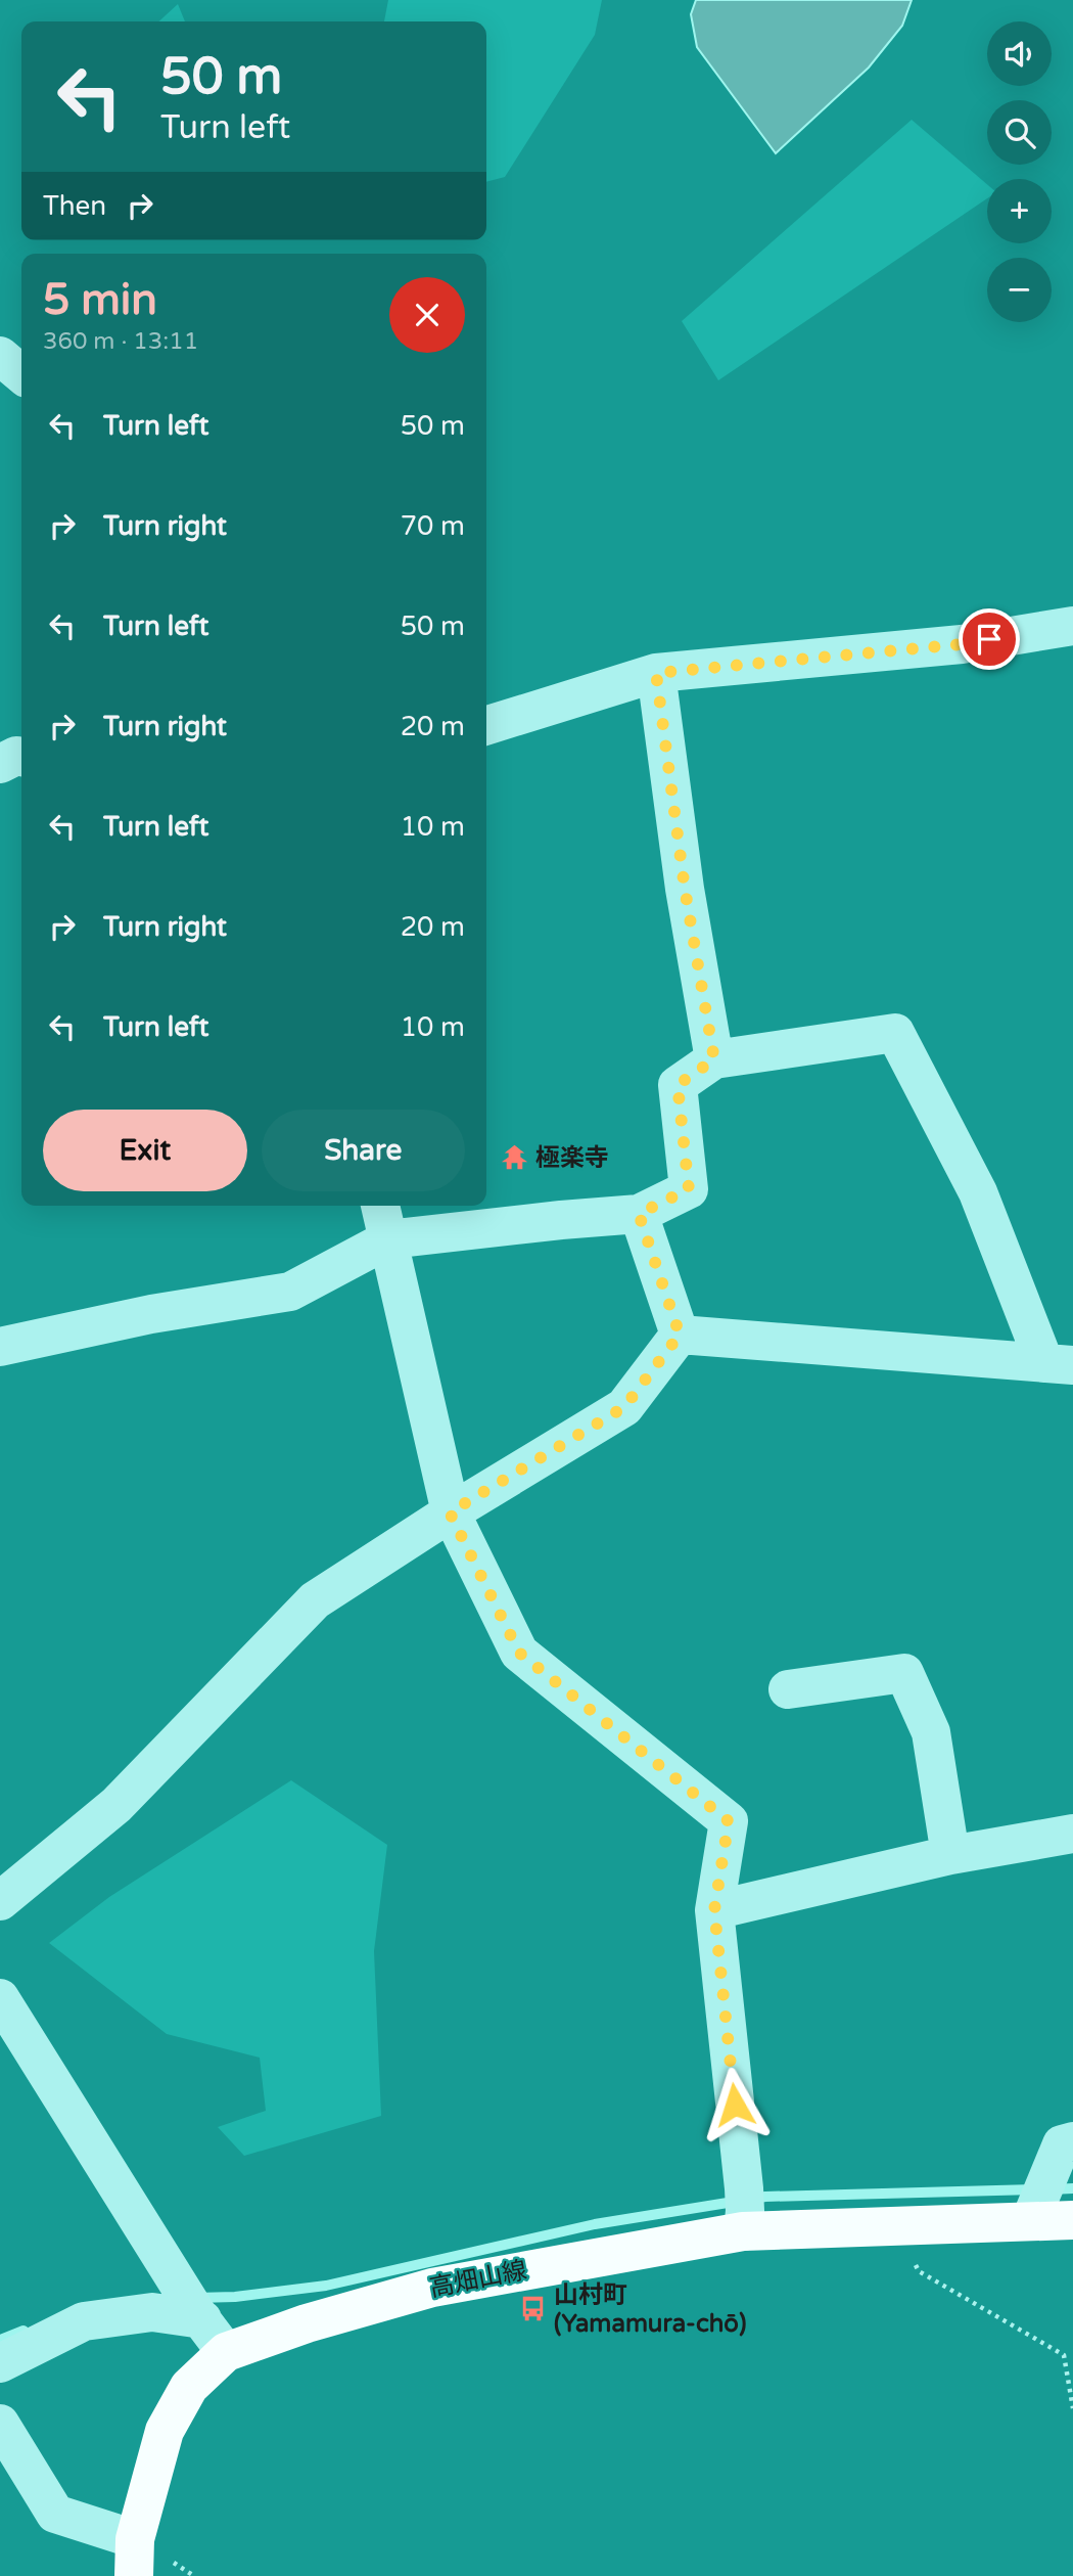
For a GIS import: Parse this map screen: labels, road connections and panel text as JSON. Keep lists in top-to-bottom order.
{
  "streets": {
    "main road": ["高畑山線"]
  },
  "places": {
    "temple": ["極楽寺"],
    "bus stop": ["山村町 (Yamamura-chō)"]
  },
  "page": {
    "map_buttons": ["+", "−"],
    "turn": ["50 m", "Turn left"],
    "then": "Then",
    "heading": ["5 min", "360 m · 13:11"],
    "list": [
      {
        "name": "Turn left",
        "value": "50 m"
      },
      {
        "name": "Turn right",
        "value": "70 m"
      },
      {
        "name": "Turn left",
        "value": "50 m"
      },
      {
        "name": "Turn right",
        "value": "20 m"
      },
      {
        "name": "Turn left",
        "value": "10 m"
      },
      {
        "name": "Turn right",
        "value": "20 m"
      },
      {
        "name": "Turn left",
        "value": "10 m"
      }
    ],
    "buttons": ["Exit", "Share"]
  }
}
